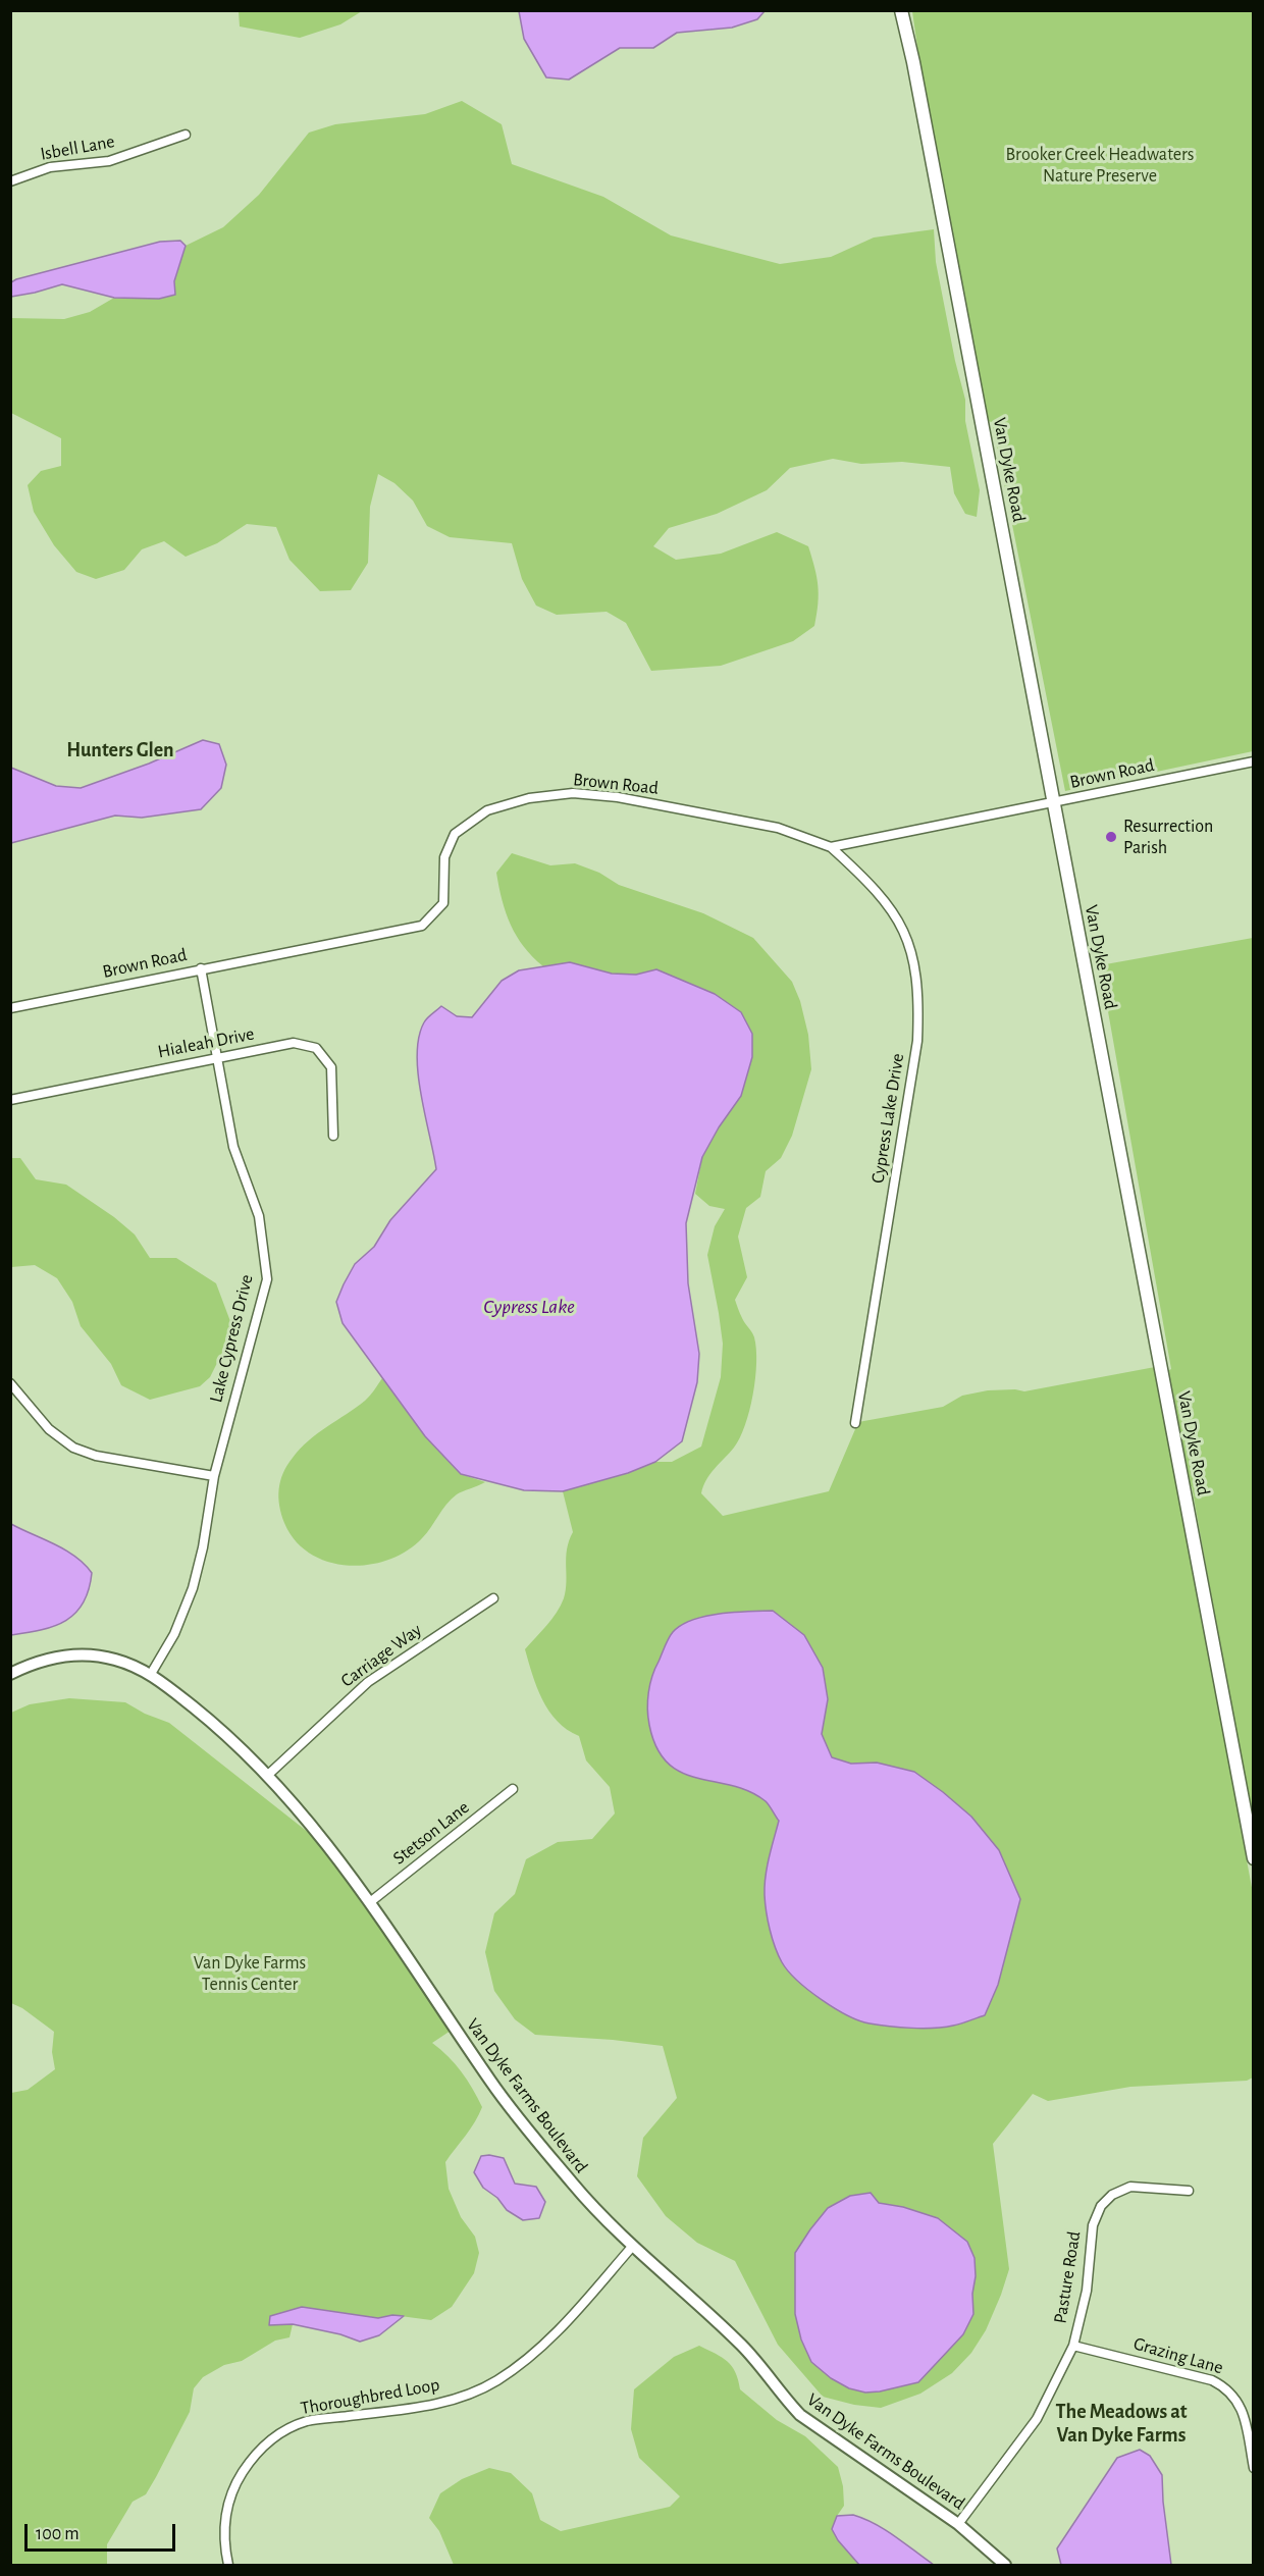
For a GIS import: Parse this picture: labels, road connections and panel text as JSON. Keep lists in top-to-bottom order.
{
  "streets": {
    "main road": ["Van Dyke Road"],
    "street": [
      "Isbell Lane",
      "Brown Road",
      "Hialeah Drive",
      "Cypress Lake Drive",
      "Lake Cypress Drive",
      "Carriage Way",
      "Stetson Lane",
      "Van Dyke Farms Boulevard",
      "Pasture Road",
      "Grazing Lane",
      "Thoroughbred Loop"
    ]
  },
  "crossings": [
    ["Van Dyke Road", "Brown Road"],
    ["Brown Road", "Cypress Lake Drive"],
    ["Brown Road", "Lake Cypress Drive"],
    ["Hialeah Drive", "Lake Cypress Drive"],
    ["Lake Cypress Drive", "Van Dyke Farms Boulevard"],
    ["Carriage Way", "Van Dyke Farms Boulevard"],
    ["Stetson Lane", "Van Dyke Farms Boulevard"],
    ["Van Dyke Farms Boulevard", "Pasture Road"],
    ["Van Dyke Farms Boulevard", "Thoroughbred Loop"],
    ["Pasture Road", "Grazing Lane"]
  ],
  "districts": ["Hunters Glen", "The Meadows at Van Dyke Farms"],
  "water": ["Cypress Lake"],
  "parks": ["Brooker Creek Headwaters Nature Preserve", "Van Dyke Farms Tennis Center"],
  "places": ["Resurrection Parish"],
  "scale_bar": "100 m"
}
